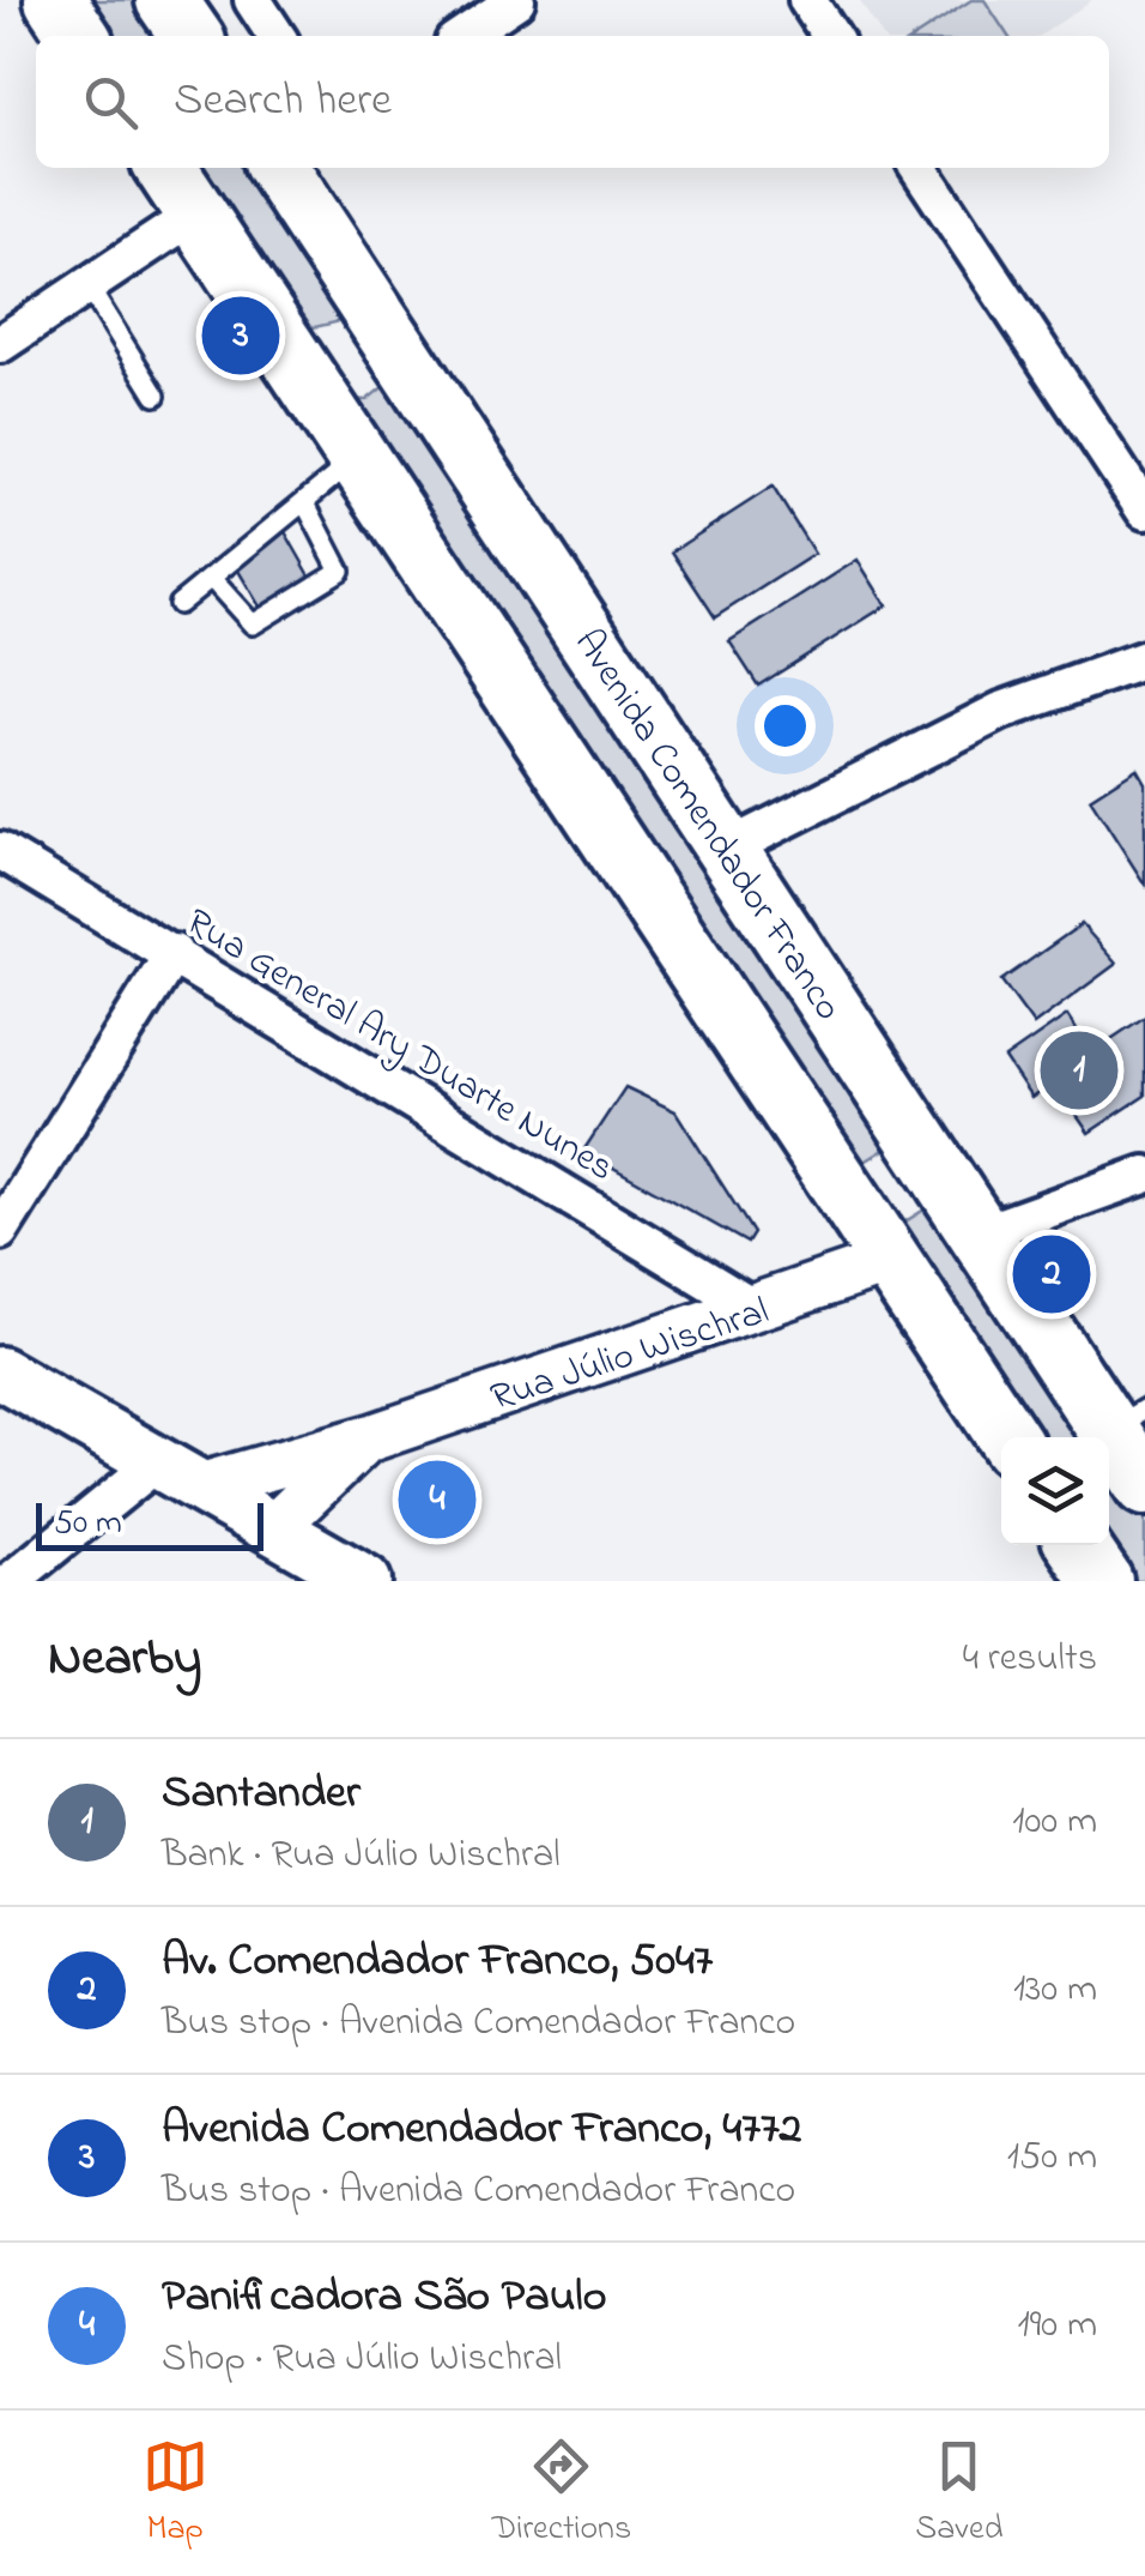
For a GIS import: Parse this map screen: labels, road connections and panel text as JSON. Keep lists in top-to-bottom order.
{
  "streets": {
    "highway": ["Avenida Comendador Franco"],
    "street": ["Rua General Ary Duarte Nunes", "Rua Júlio Wischral"]
  },
  "crossings": [
    ["Rua General Ary Duarte Nunes", "Rua Júlio Wischral"]
  ],
  "scale_bar": "50 m",
  "page": {
    "search": "Search here",
    "pins": [
      "3",
      "1",
      "2",
      "4"
    ],
    "scale": "50 m",
    "heading": ["Nearby", "4 results"],
    "list": [
      {
        "mark": "1",
        "name": "Santander",
        "note": "Bank · Rua Júlio Wischral",
        "value": "100 m"
      },
      {
        "mark": "2",
        "name": "Av. Comendador Franco, 5047",
        "note": "Bus stop · Avenida Comendador Franco",
        "value": "130 m"
      },
      {
        "mark": "3",
        "name": "Avenida Comendador Franco, 4772",
        "note": "Bus stop · Avenida Comendador Franco",
        "value": "150 m"
      },
      {
        "mark": "4",
        "name": "Panificadora São Paulo",
        "note": "Shop · Rua Júlio Wischral",
        "value": "190 m"
      }
    ],
    "nav": ["Map", "Directions", "Saved"]
  }
}
